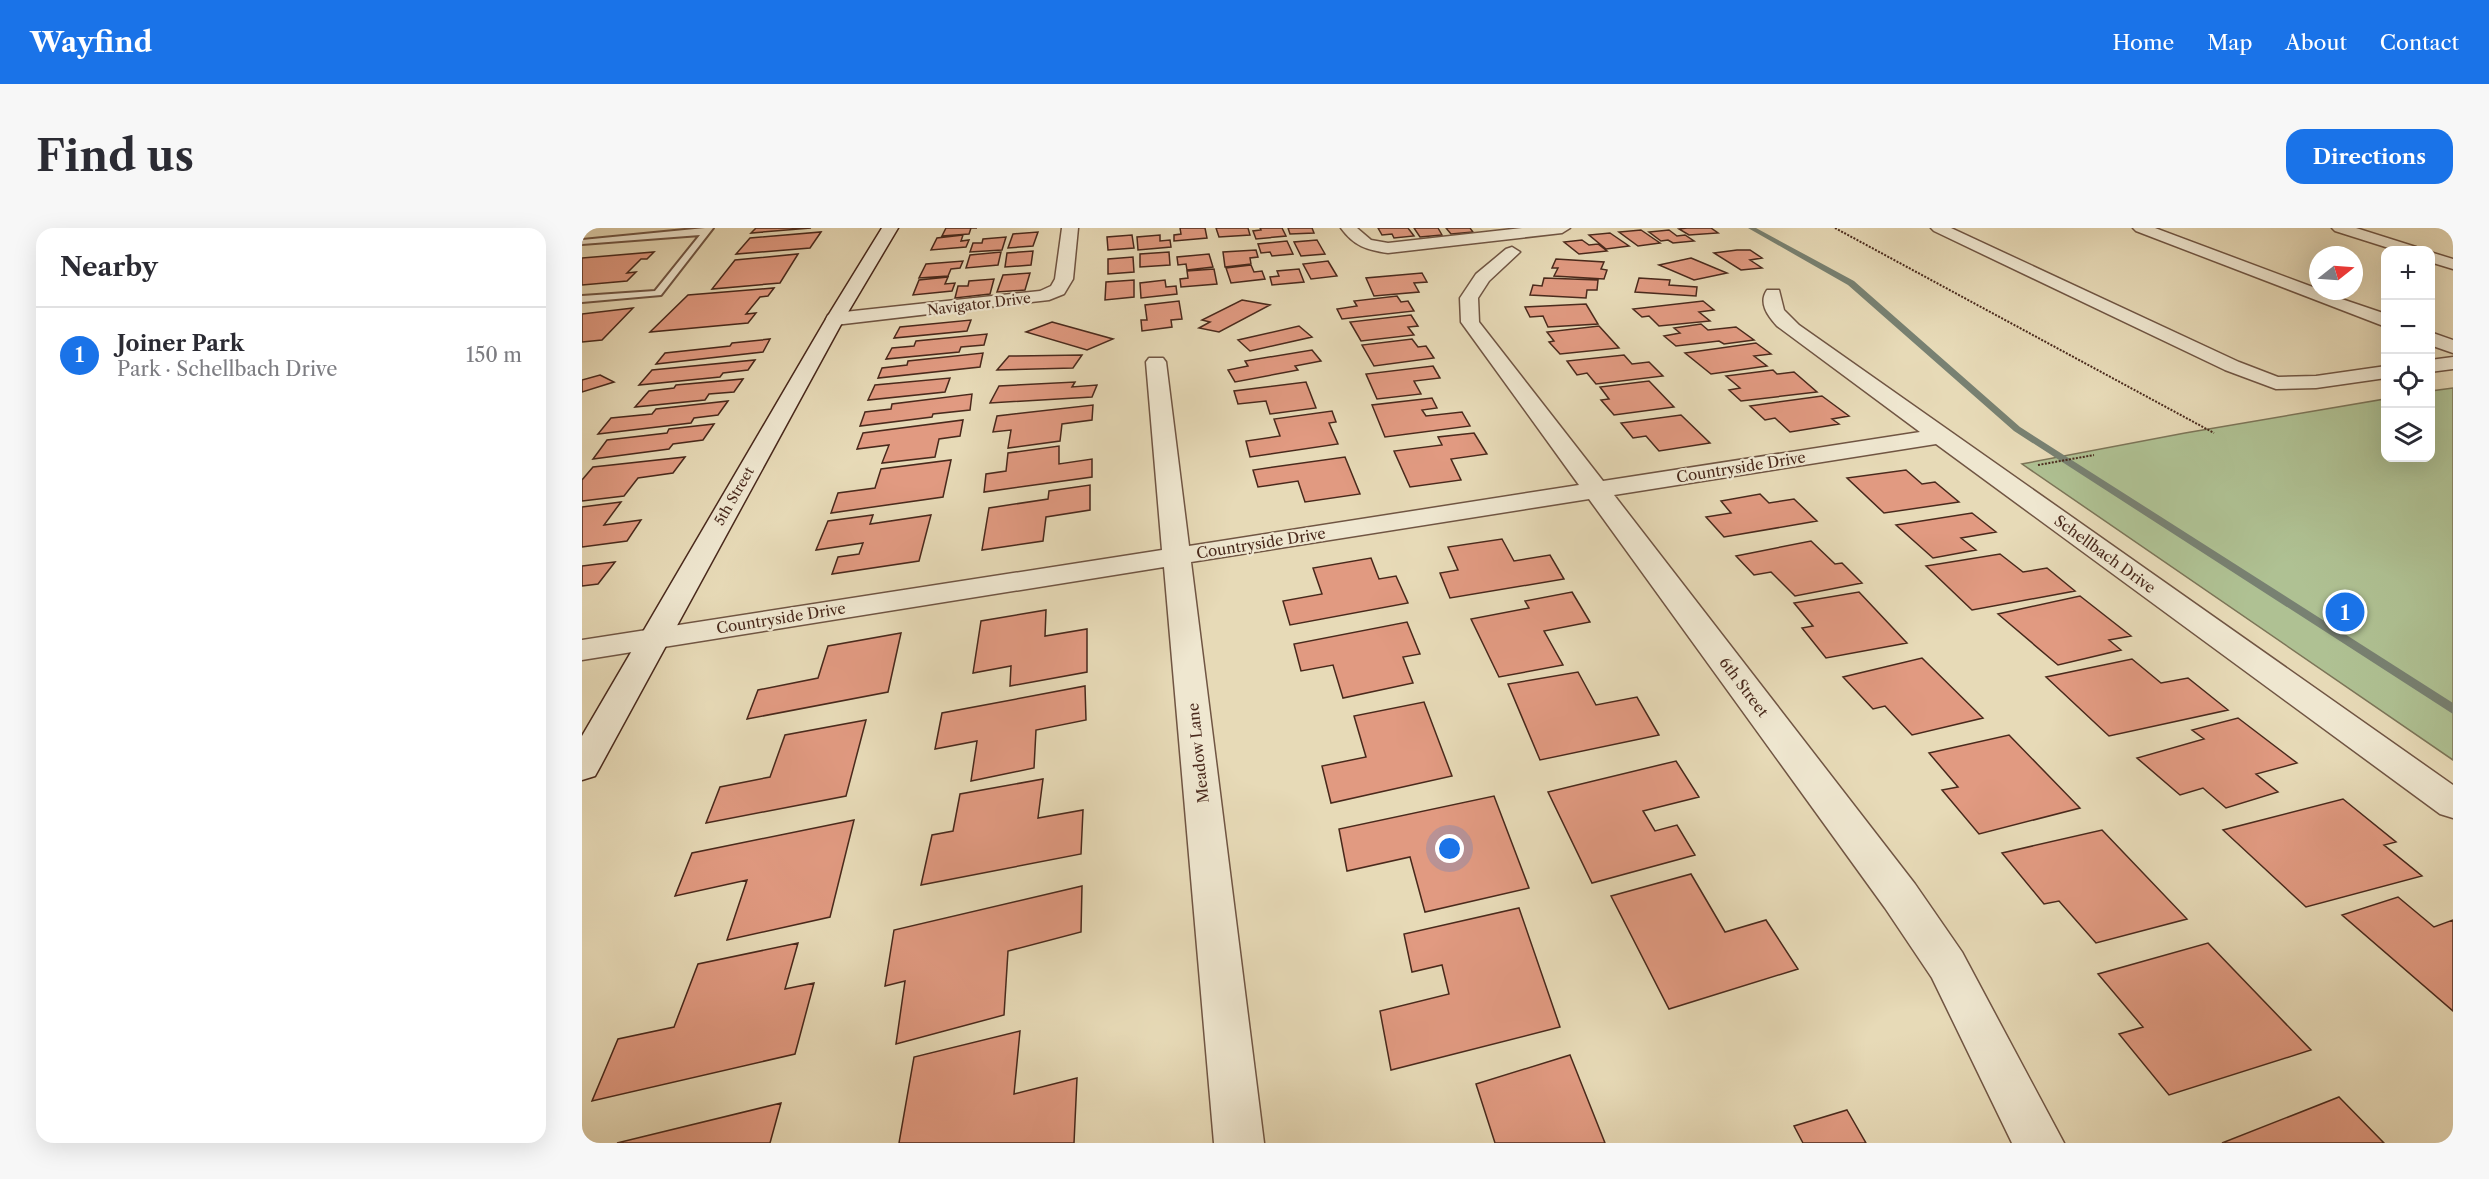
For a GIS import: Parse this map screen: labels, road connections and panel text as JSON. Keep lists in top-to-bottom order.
{
  "streets": {
    "street": [
      "Navigator Drive",
      "Countryside Drive",
      "5th Street",
      "Schellbach Drive",
      "6th Street",
      "Meadow Lane"
    ]
  },
  "crossings": [
    ["Navigator Drive", "5th Street"],
    ["Countryside Drive", "5th Street"],
    ["Countryside Drive", "Schellbach Drive"],
    ["Countryside Drive", "6th Street"],
    ["Countryside Drive", "Meadow Lane"]
  ],
  "north": "right",
  "page": {
    "header": "Wayfind",
    "nav": [
      "Home",
      "Map",
      "About",
      "Contact"
    ],
    "buttons": "Directions",
    "title": "Find us",
    "heading": "Nearby",
    "map_buttons": ["+", "−"],
    "list": [
      {
        "mark": "1",
        "name": "Joiner Park",
        "note": "Park · Schellbach Drive",
        "value": "150 m"
      }
    ],
    "pins": "1"
  }
}
